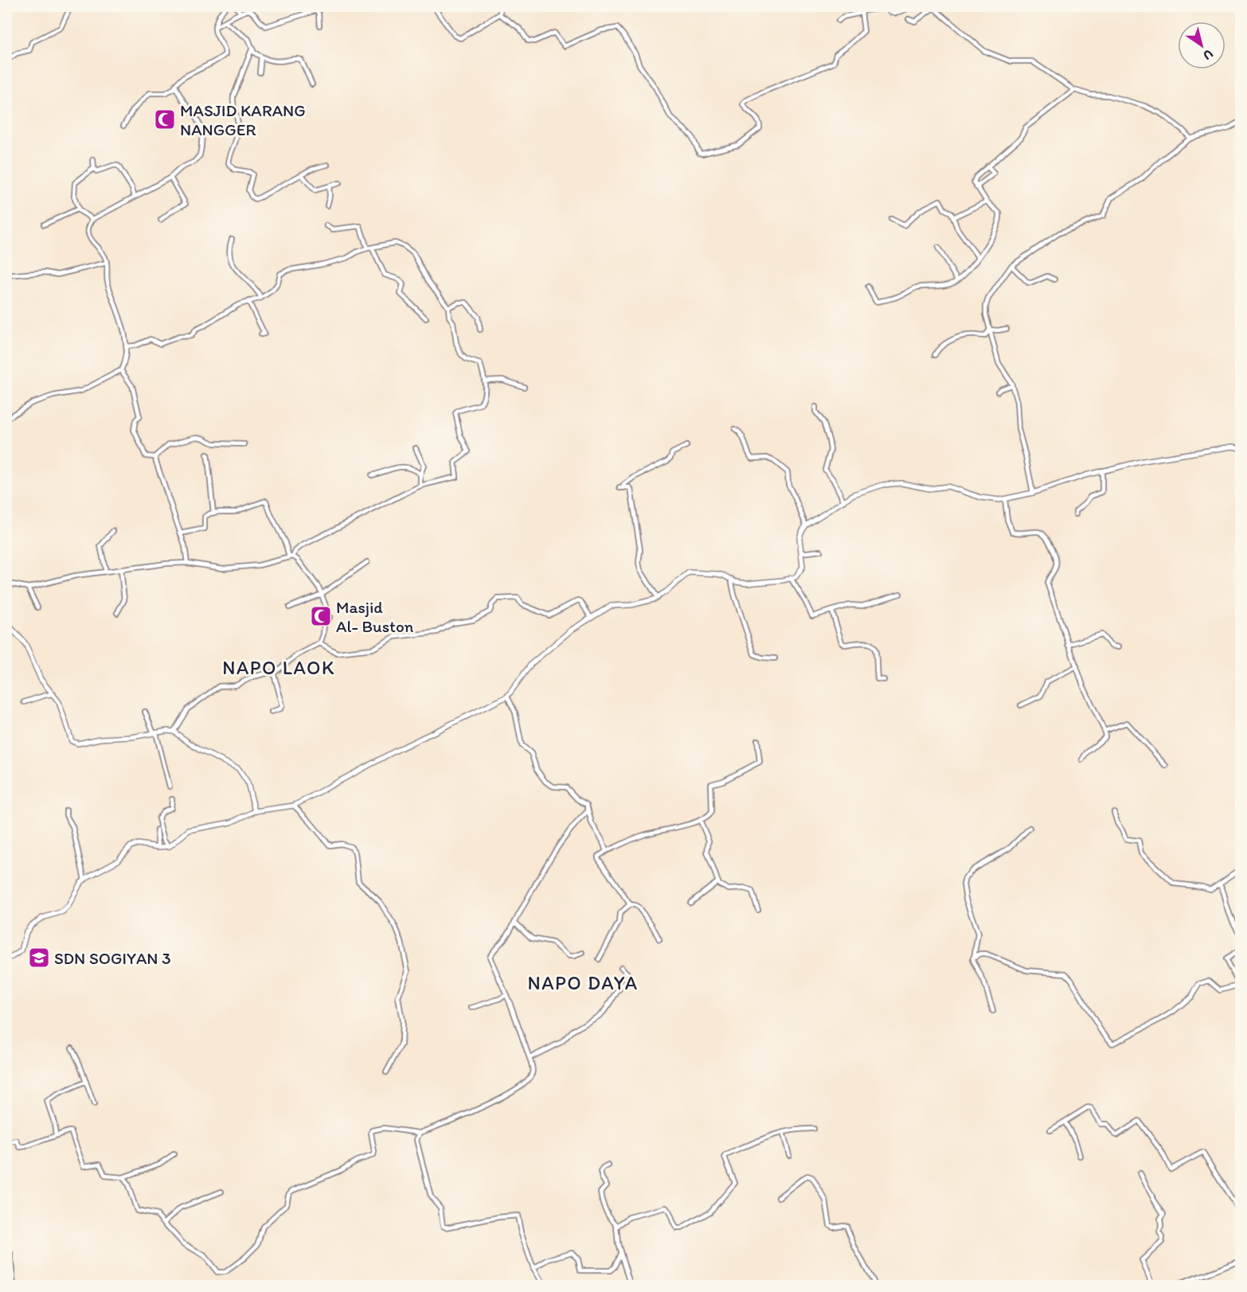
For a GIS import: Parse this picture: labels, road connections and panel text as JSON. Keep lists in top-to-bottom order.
{
  "districts": ["NAPO LAOK", "NAPO DAYA"],
  "places": {
    "mosque": ["MASJID KARANG NANGGER", "Masjid Al- Buston"],
    "school or university": ["SDN SOGIYAN 3"]
  },
  "north": "bottom right"
}
